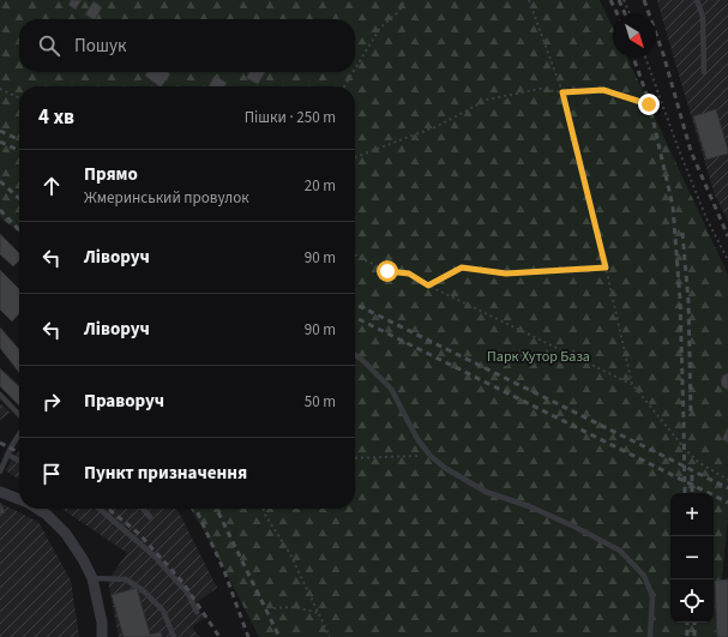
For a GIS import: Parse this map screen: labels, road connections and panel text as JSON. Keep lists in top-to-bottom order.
{
  "parks": ["Парк Хутор База"],
  "north": "bottom right",
  "page": {
    "search": "Пошук",
    "heading": ["4 хв", "Пішки · 250 m"],
    "list": [
      ["Прямо", "Жмеринський провулок", "20 m"],
      ["Ліворуч", "90 m"],
      ["Ліворуч", "90 m"],
      ["Праворуч", "50 m"],
      "Пункт призначення"
    ],
    "map_buttons": ["+", "−"]
  }
}
